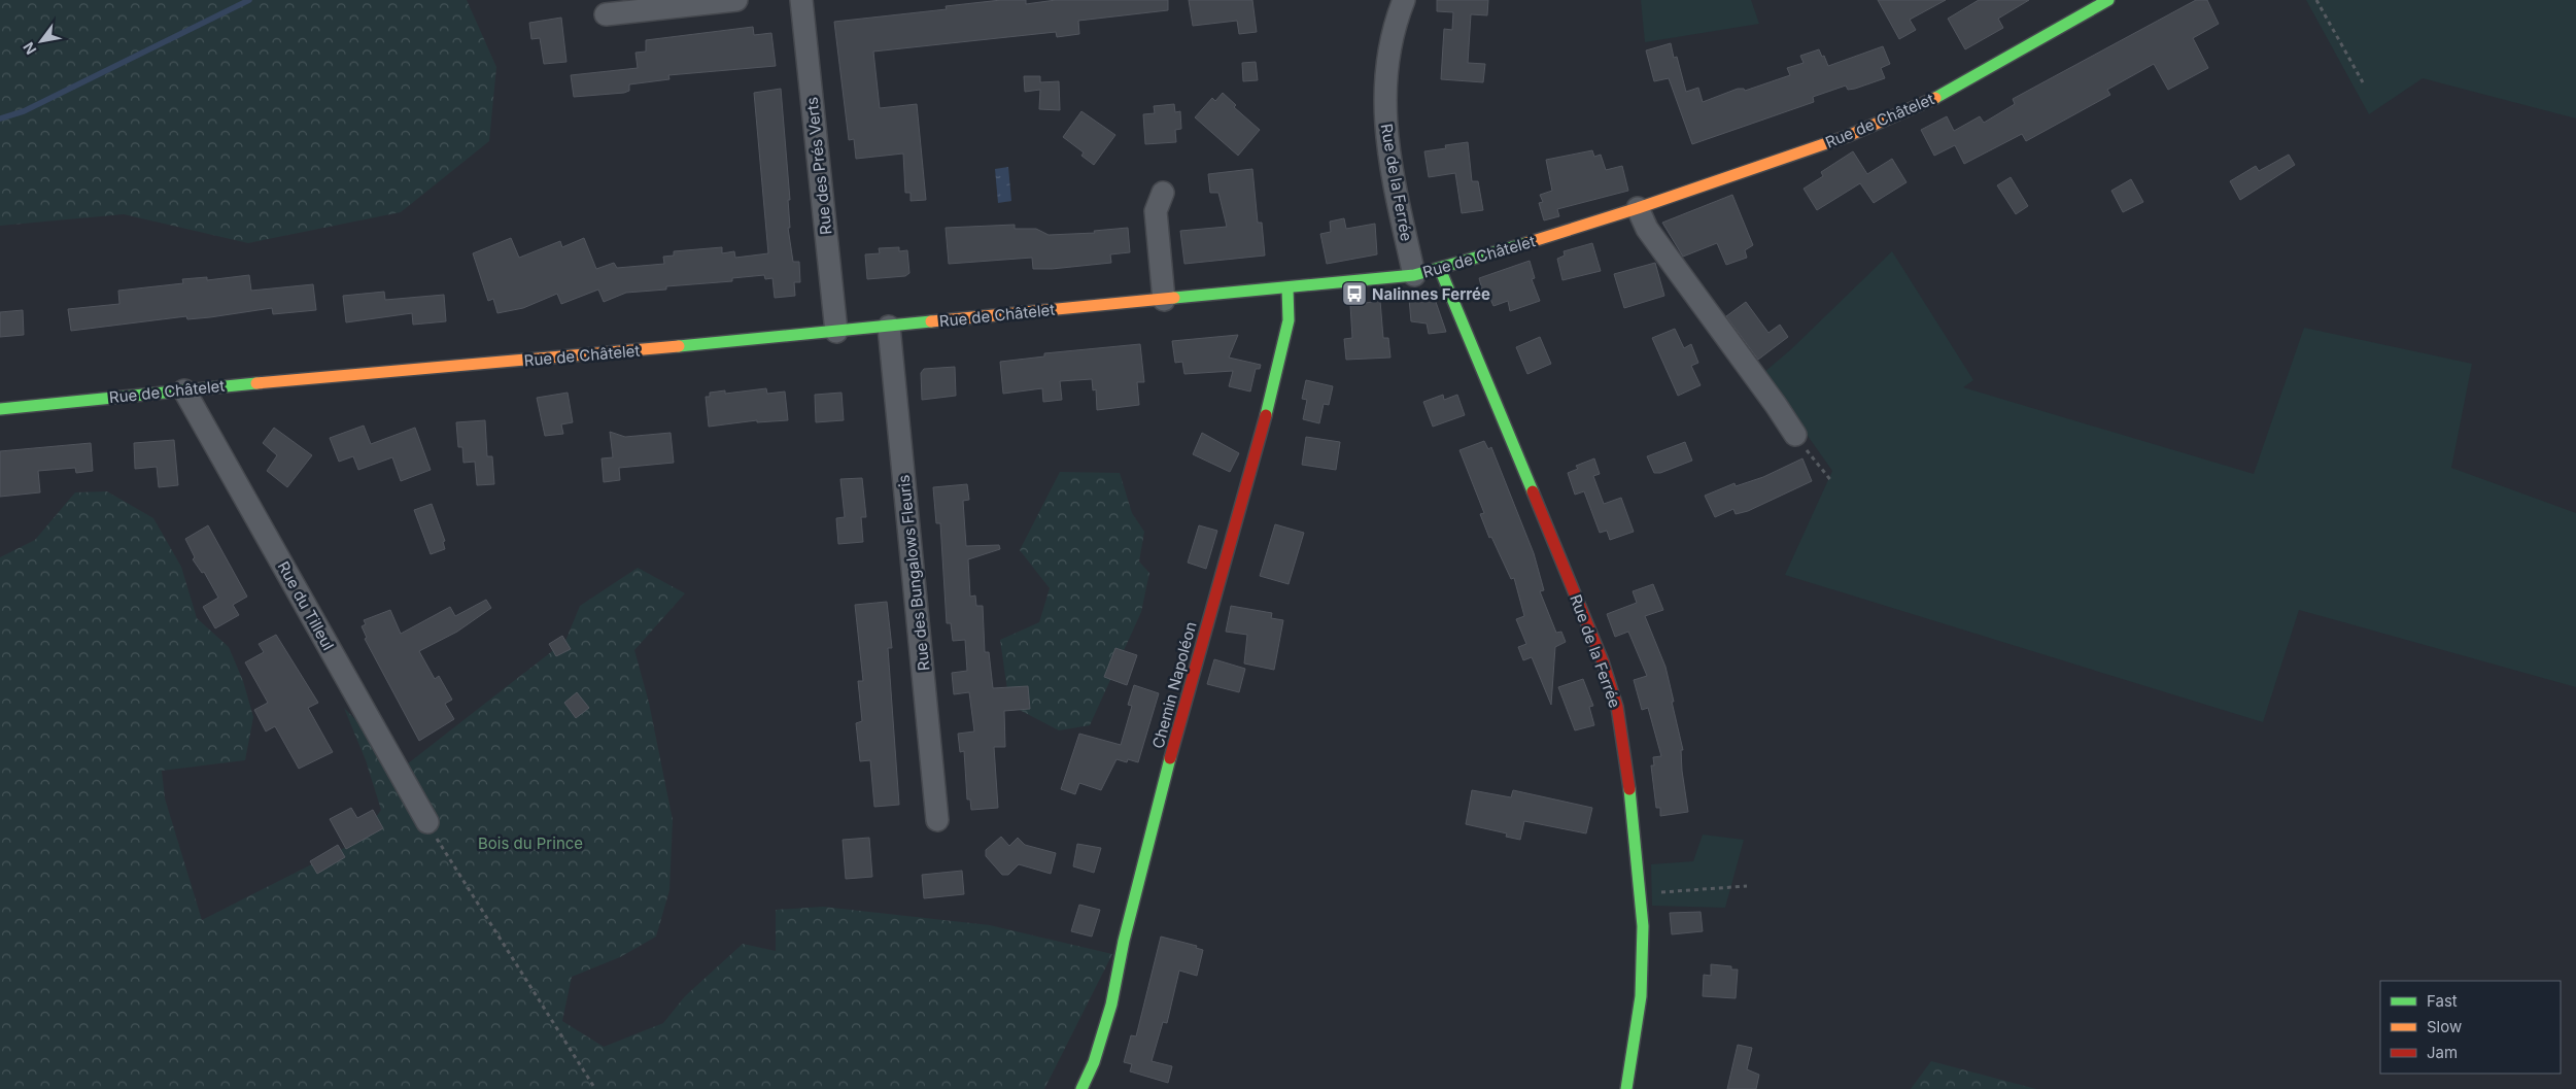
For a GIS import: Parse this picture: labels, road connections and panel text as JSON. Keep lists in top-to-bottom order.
{
  "streets": {
    "street": [
      "Rue de Châtelet",
      "Rue des Prés Verts",
      "Rue de la Ferrée",
      "Rue des Bungalows Fleuris",
      "Rue du Tilleul",
      "Chemin Napoléon"
    ]
  },
  "crossings": [
    ["Rue de Châtelet", "Rue des Prés Verts"],
    ["Rue de Châtelet", "Rue de la Ferrée"],
    ["Rue de Châtelet", "Rue des Bungalows Fleuris"],
    ["Rue de Châtelet", "Rue du Tilleul"],
    ["Rue de Châtelet", "Chemin Napoléon"]
  ],
  "parks": ["Bois du Prince"],
  "places": {
    "bus stop": ["Nalinnes Ferrée"]
  },
  "legend": ["Fast", "Slow", "Jam"],
  "north": "bottom left"
}
